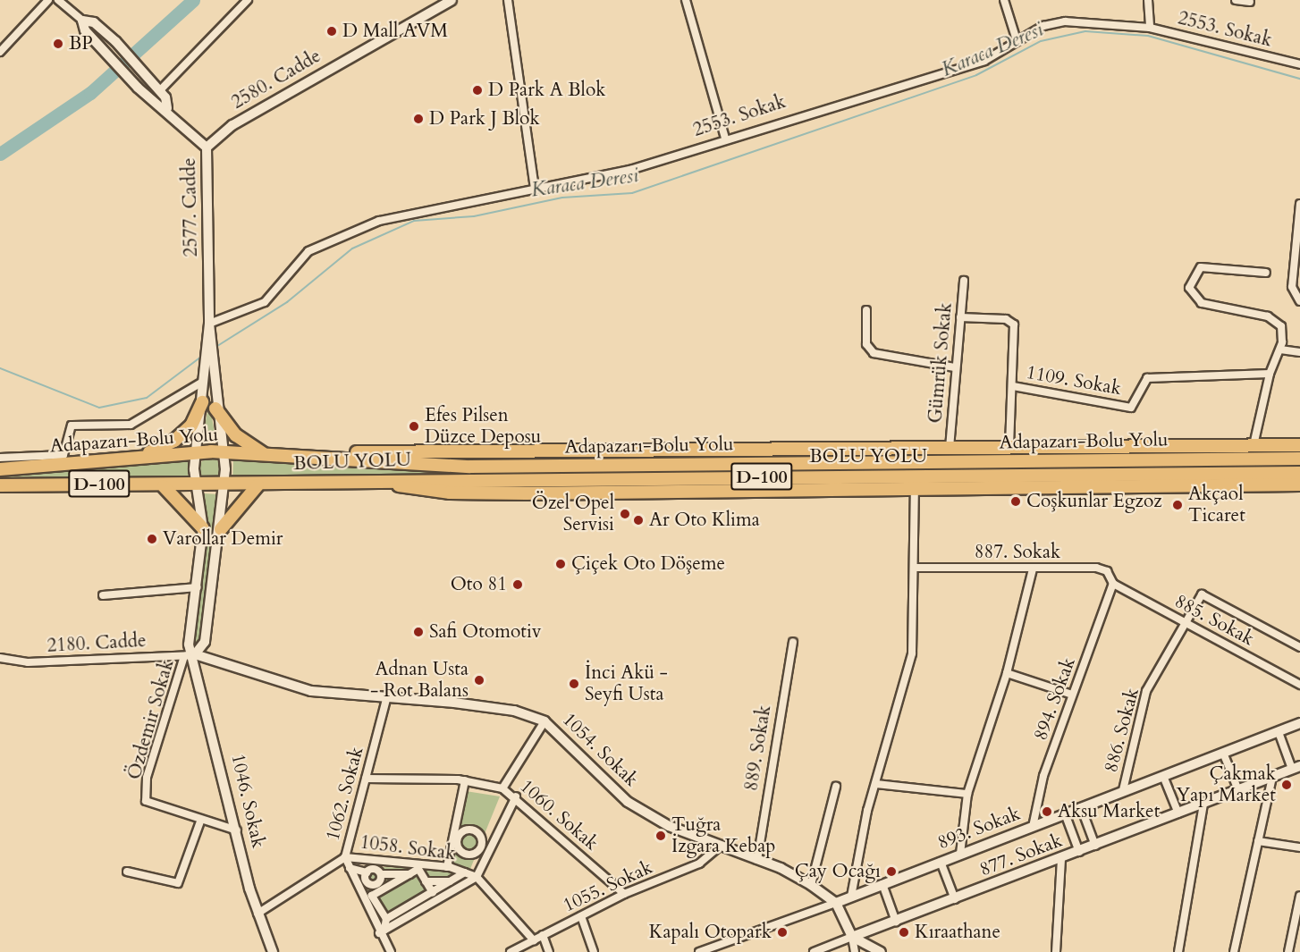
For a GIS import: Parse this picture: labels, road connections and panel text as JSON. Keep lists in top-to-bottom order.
{
  "streets": {
    "highway": ["Adapazarı-Bolu Yolu", "BOLU YOLU", "D-100"],
    "street": [
      "2553. Sokak",
      "2580. Cadde",
      "2577. Cadde",
      "Gümrük Sokak",
      "1109. Sokak",
      "887. Sokak",
      "885. Sokak",
      "2180. Cadde",
      "894. Sokak",
      "Özdemir Sokak",
      "886. Sokak",
      "889. Sokak",
      "1054. Sokak",
      "1062. Sokak",
      "1046. Sokak",
      "1060. Sokak",
      "893. Sokak",
      "1058. Sokak",
      "877. Sokak",
      "1055. Sokak"
    ]
  },
  "crossings": [
    ["2553. Sokak", "2577. Cadde"],
    ["2553. Sokak", "1046. Sokak"],
    ["2580. Cadde", "2577. Cadde"],
    ["2577. Cadde", "1046. Sokak"],
    ["Adapazarı-Bolu Yolu", "1046. Sokak"],
    ["BOLU YOLU", "D-100"],
    ["D-100", "1046. Sokak"],
    ["887. Sokak", "885. Sokak"],
    ["887. Sokak", "894. Sokak"],
    ["885. Sokak", "894. Sokak"],
    ["885. Sokak", "886. Sokak"],
    ["2180. Cadde", "Özdemir Sokak"],
    ["2180. Cadde", "1054. Sokak"],
    ["2180. Cadde", "1046. Sokak"],
    ["894. Sokak", "893. Sokak"],
    ["Özdemir Sokak", "1054. Sokak"],
    ["Özdemir Sokak", "1046. Sokak"],
    ["886. Sokak", "893. Sokak"],
    ["889. Sokak", "1054. Sokak"],
    ["1054. Sokak", "1062. Sokak"],
    ["1054. Sokak", "1046. Sokak"],
    ["1054. Sokak", "893. Sokak"],
    ["1054. Sokak", "1055. Sokak"],
    ["1062. Sokak", "1046. Sokak"],
    ["1062. Sokak", "1060. Sokak"],
    ["1062. Sokak", "1058. Sokak"],
    ["1060. Sokak", "1055. Sokak"],
    ["1058. Sokak", "1055. Sokak"]
  ],
  "water": ["Karaca Deresi"],
  "places": [
    "D Mall AVM",
    "BP",
    "D Park A Blok",
    "D Park J Blok",
    "Efes Pilsen Düzce Deposu",
    "Coşkunlar Egzoz",
    "Akçaol Ticaret",
    "Özel Opel Servisi",
    "Ar Oto Klima",
    "Varollar Demir",
    "Çiçek Oto Döşeme",
    "Oto 81",
    "Safi Otomotiv",
    "Adnan Usta - Rot Balans",
    "İnci Akü - Seyfi Usta",
    "Çakmak Yapı Market",
    "Aksu Market",
    "Tuğra İzgara Kebap",
    "Çay Ocağı",
    "Kapalı Otopark",
    "Kıraathane"
  ]
}
